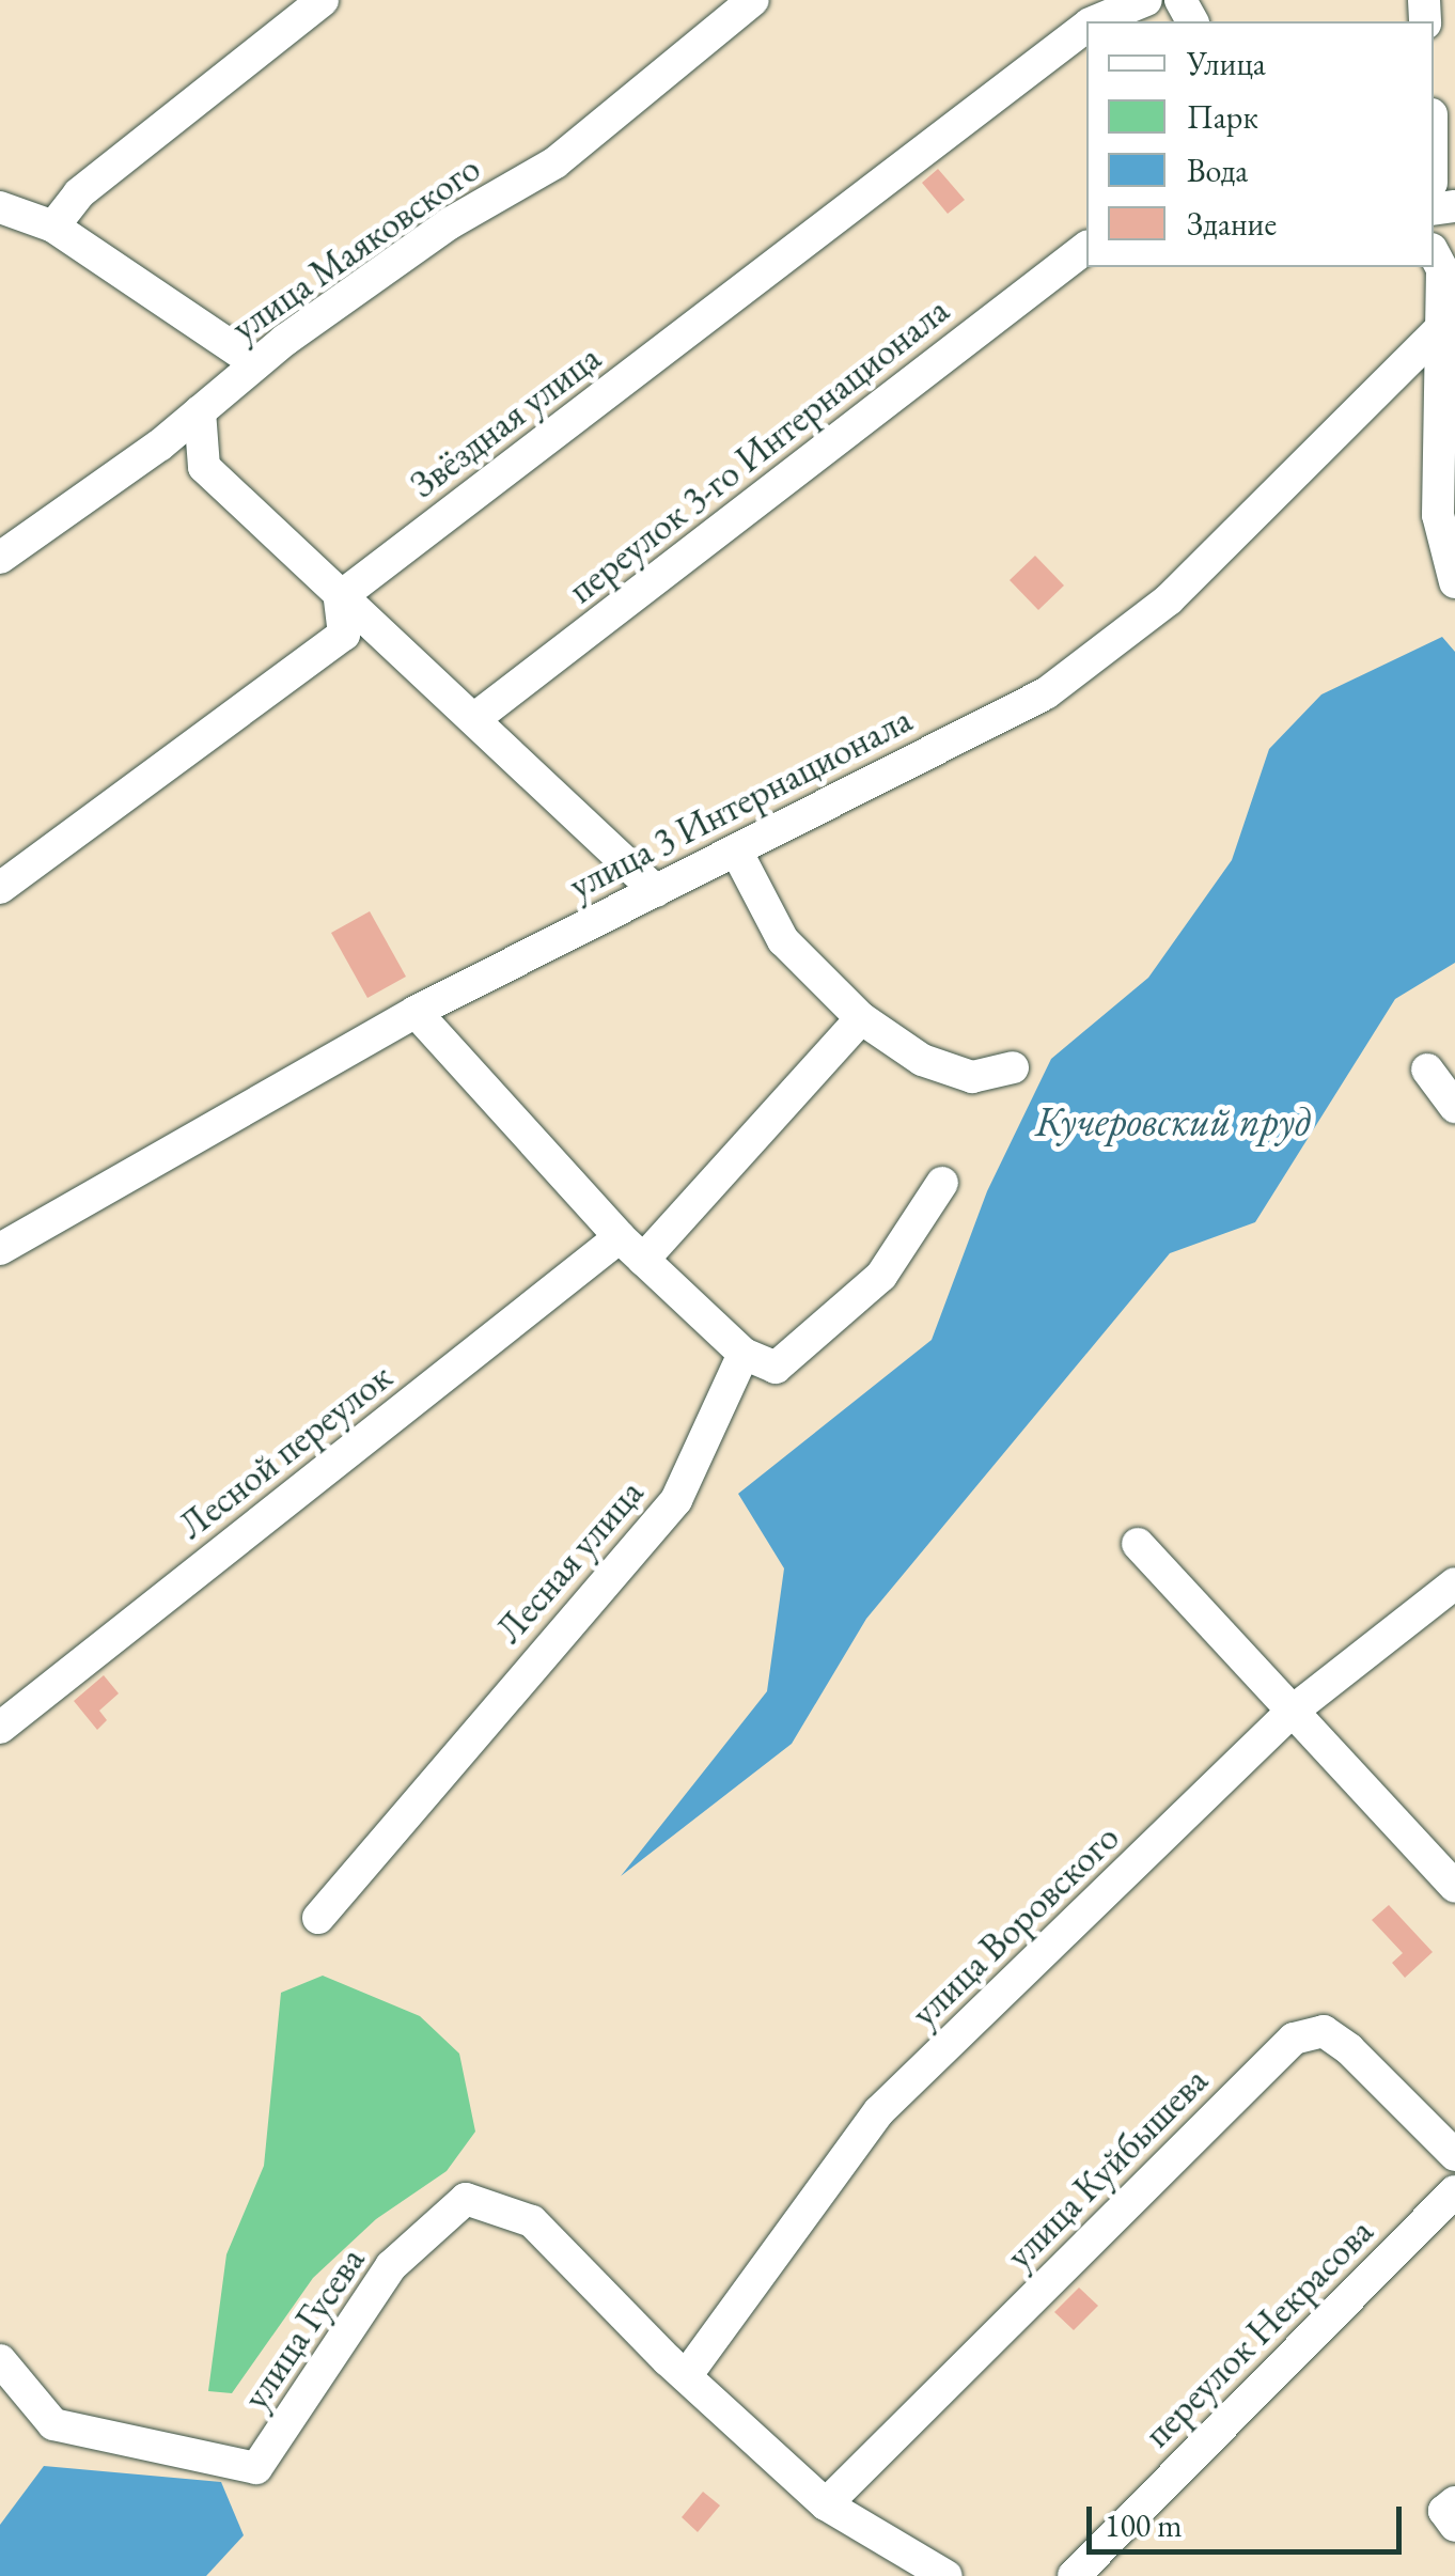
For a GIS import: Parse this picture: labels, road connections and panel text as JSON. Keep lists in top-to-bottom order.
{
  "streets": {
    "street": [
      "улица Маяковского",
      "Звёздная улица",
      "переулок 3-го Интернационала",
      "улица 3 Интернационала",
      "Лесной переулок",
      "Лесная улица",
      "улица Воровского",
      "улица Куйбышева",
      "улица Гусева",
      "переулок Некрасова"
    ]
  },
  "crossings": [
    ["улица Воровского", "улица Гусева"],
    ["улица Куйбышева", "улица Гусева"]
  ],
  "water": ["Кучеровский пруд"],
  "legend": [
    "Улица",
    "Парк",
    "Вода",
    "Здание"
  ],
  "scale_bar": "100 m"
}
